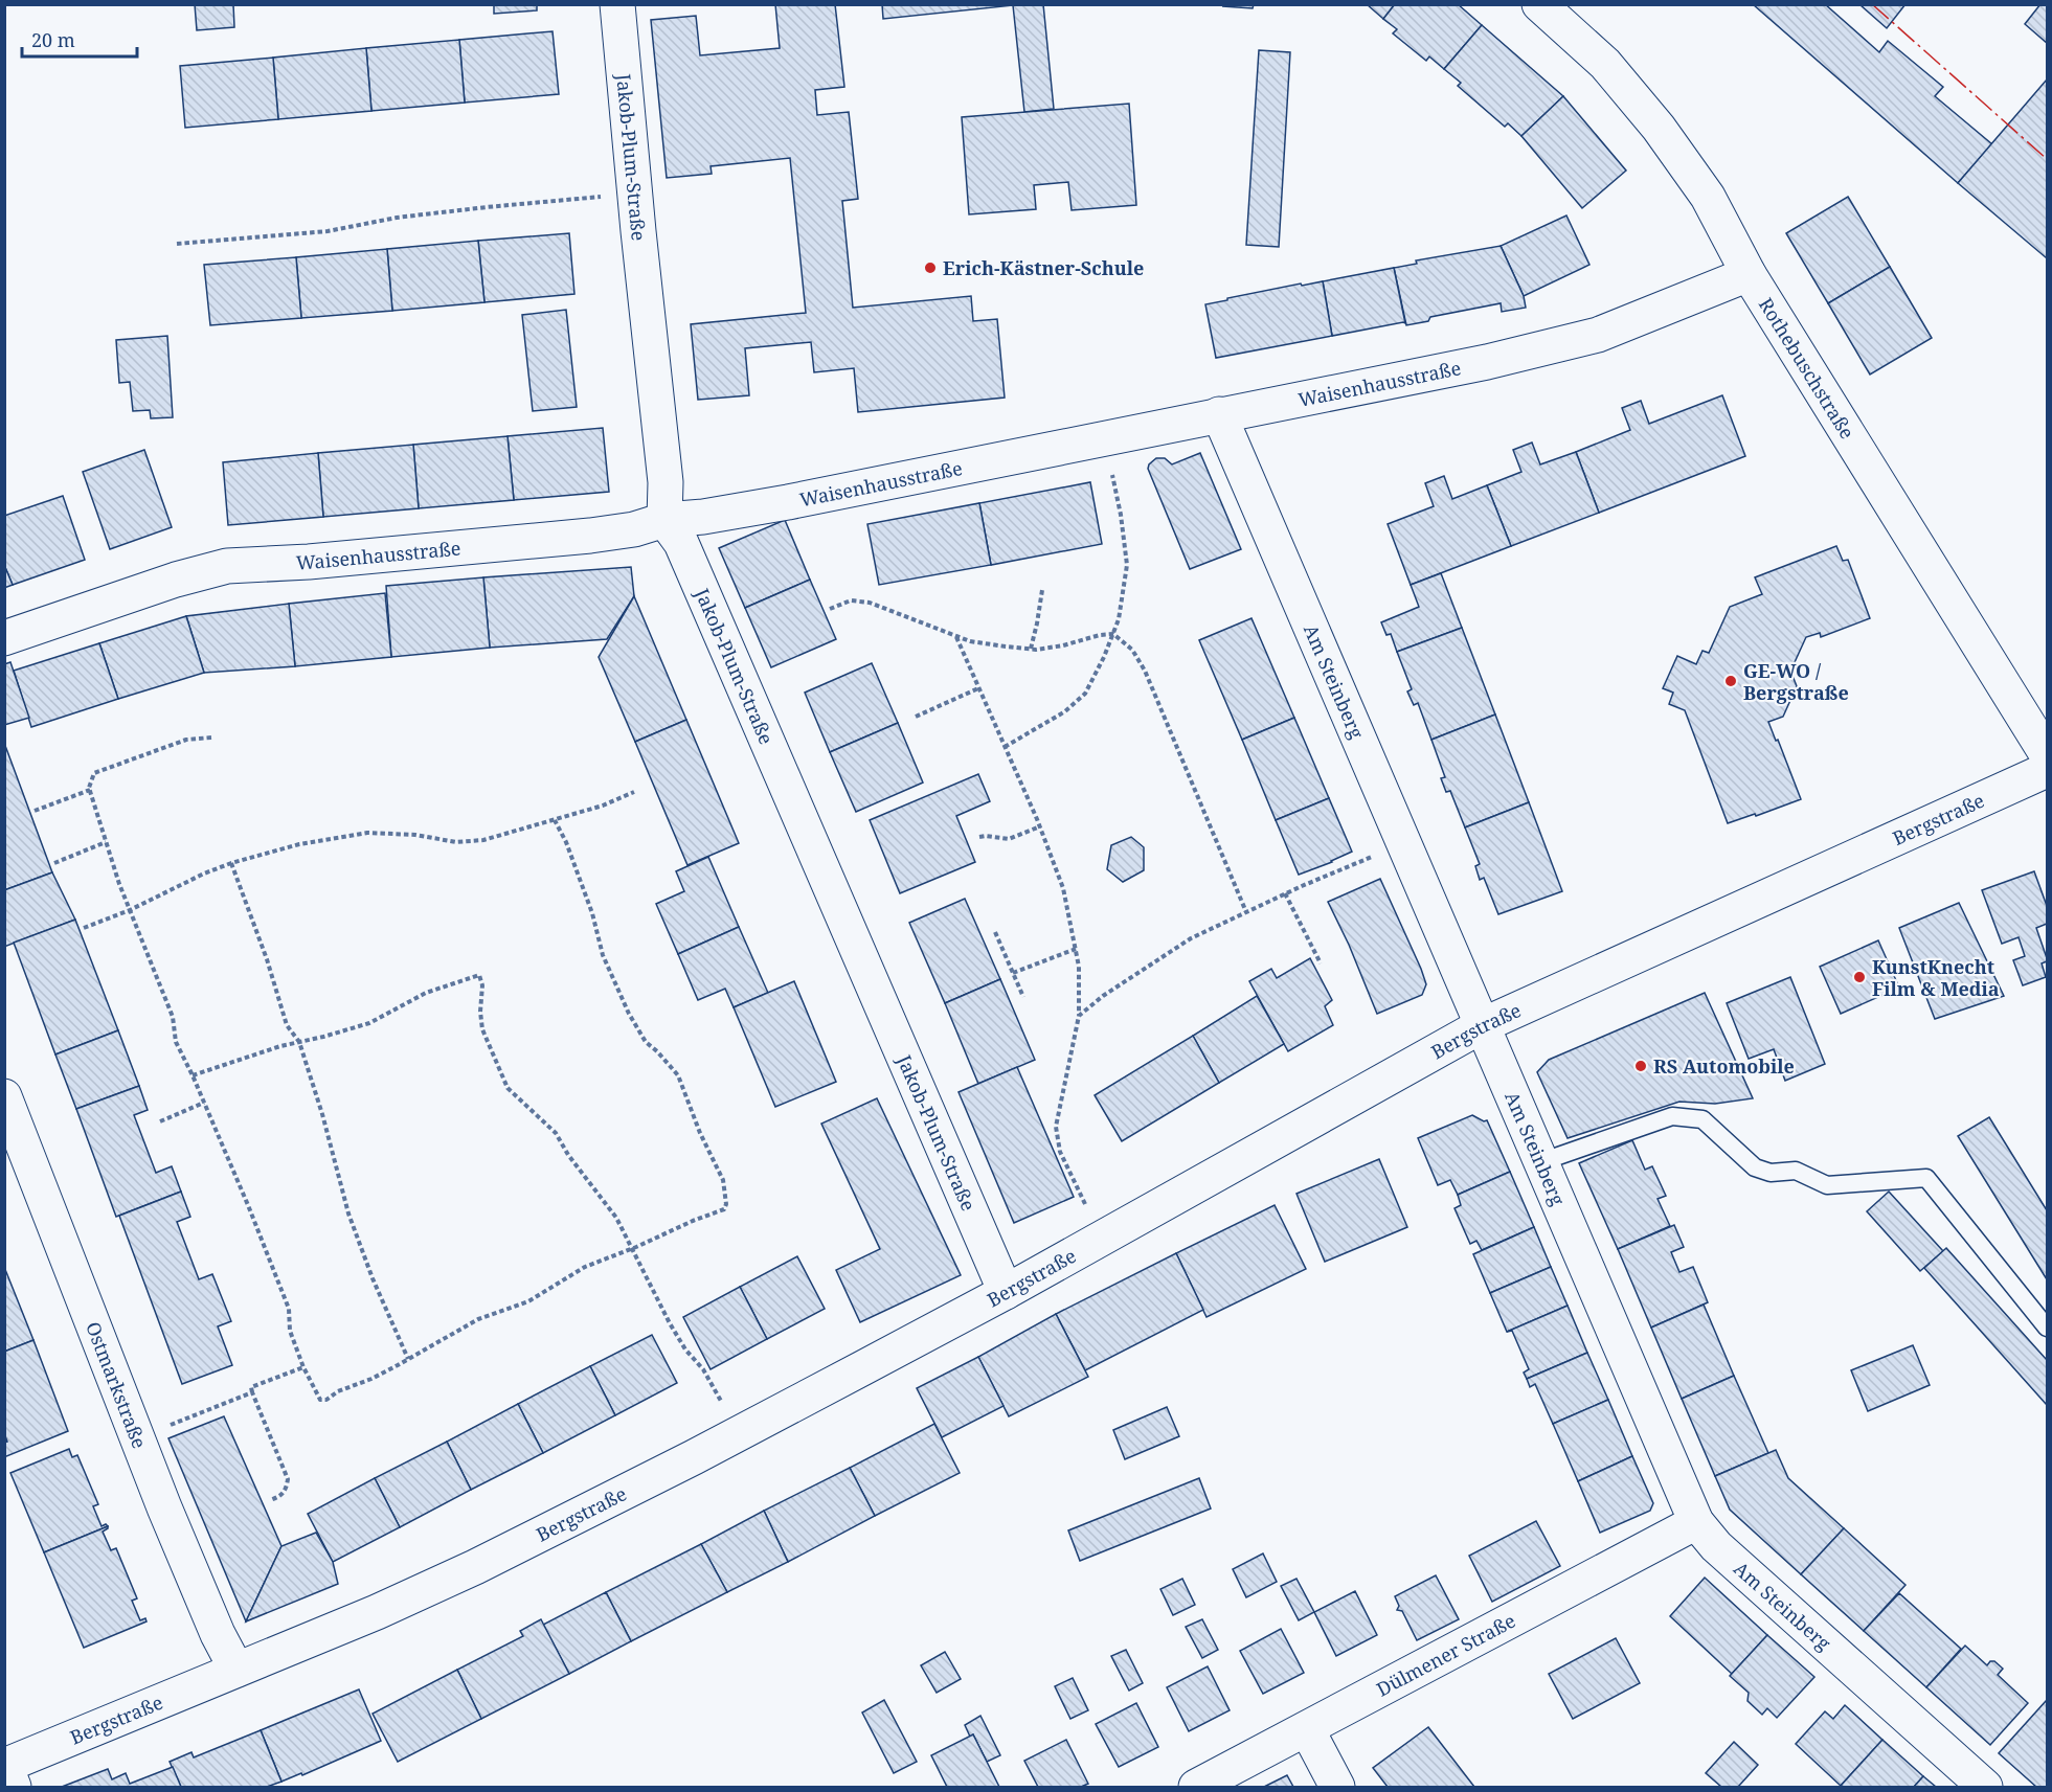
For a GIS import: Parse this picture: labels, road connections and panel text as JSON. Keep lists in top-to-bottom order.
{
  "streets": {
    "street": [
      "Jakob-Plum-Straße",
      "Rothebuschstraße",
      "Waisenhausstraße",
      "Am Steinberg",
      "Bergstraße",
      "Ostmarkstraße",
      "Dülmener Straße"
    ]
  },
  "crossings": [
    ["Jakob-Plum-Straße", "Waisenhausstraße"],
    ["Jakob-Plum-Straße", "Bergstraße"],
    ["Rothebuschstraße", "Waisenhausstraße"],
    ["Waisenhausstraße", "Am Steinberg"],
    ["Am Steinberg", "Bergstraße"],
    ["Am Steinberg", "Dülmener Straße"],
    ["Bergstraße", "Ostmarkstraße"]
  ],
  "places": [
    "Erich-Kästner-Schule",
    "GE-WO / Bergstraße",
    "KunstKnecht Film & Media",
    "RS Automobile"
  ],
  "scale_bar": "20 m"
}
